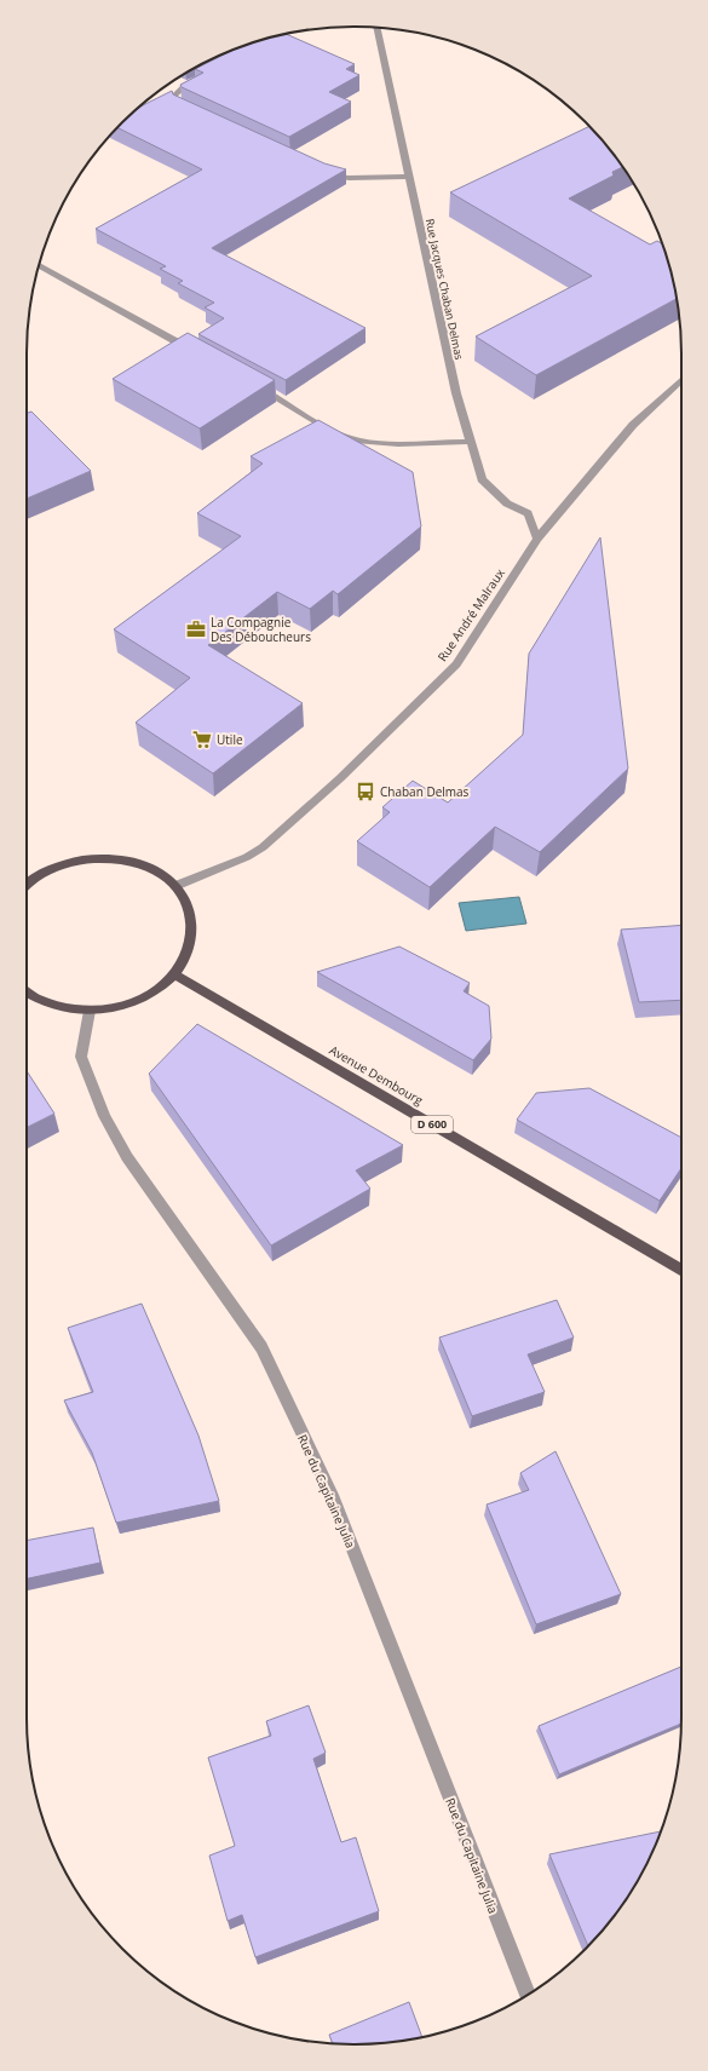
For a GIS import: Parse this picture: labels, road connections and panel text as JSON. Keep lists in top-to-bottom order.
{
  "streets": {
    "main road": ["Avenue Dembourg", "D 600"],
    "street": ["Rue Jacques Chaban Delmas", "Rue André Malraux", "Rue du Capitaine Julia"]
  },
  "crossings": [
    ["Rue Jacques Chaban Delmas", "Rue André Malraux"]
  ],
  "places": {
    "office": ["La Compagnie Des Déboucheurs"],
    "supermarket": ["Utile"],
    "bus stop": ["Chaban Delmas"]
  }
}
